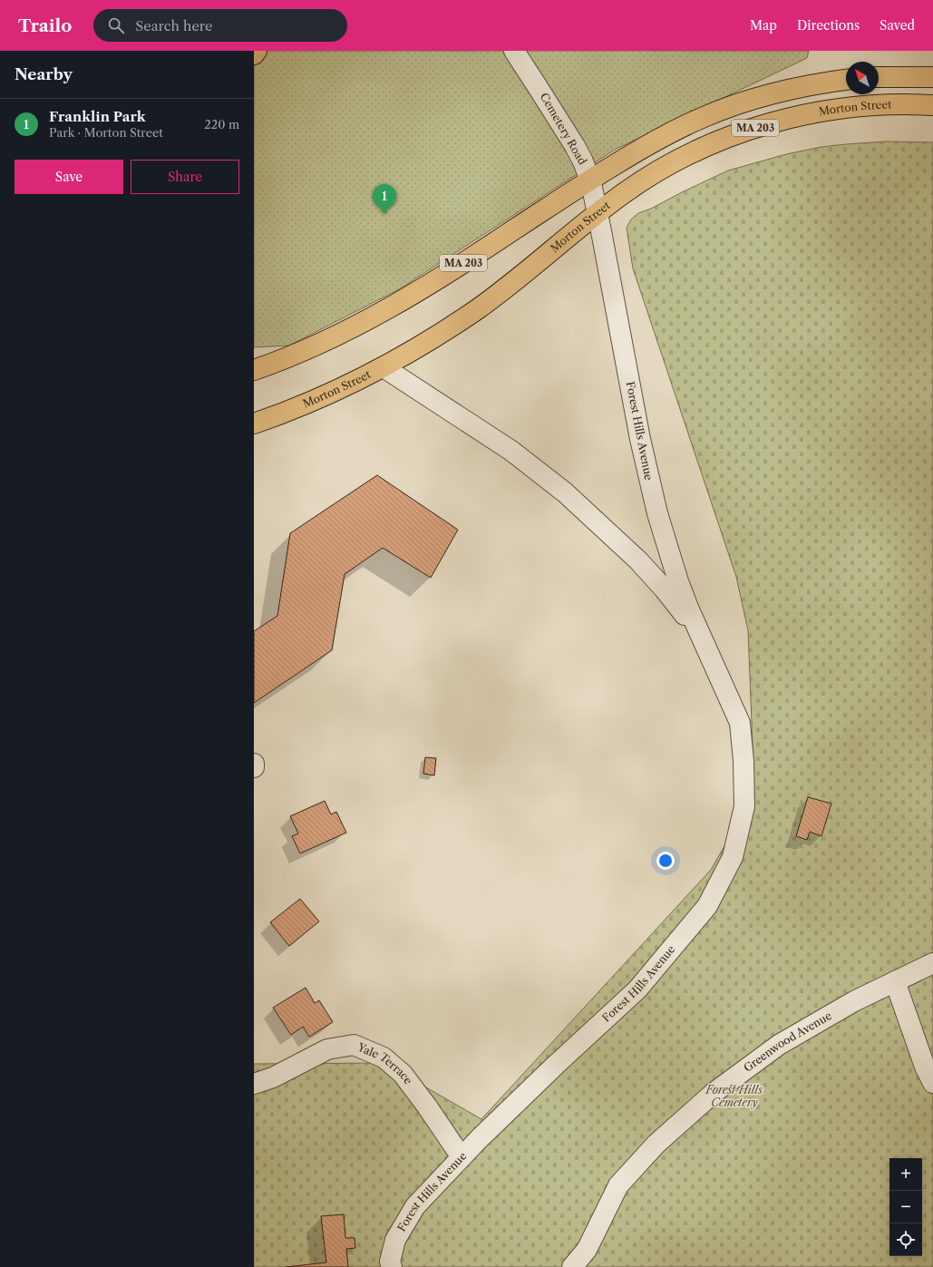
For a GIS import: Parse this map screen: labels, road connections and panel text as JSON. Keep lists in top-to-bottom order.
{
  "streets": {
    "main road": ["Morton Street", "MA 203"],
    "street": [
      "Cemetery Road",
      "Forest Hills Avenue",
      "Greenwood Avenue",
      "Yale Terrace"
    ]
  },
  "crossings": [
    ["Morton Street", "Cemetery Road"],
    ["Morton Street", "Forest Hills Avenue"],
    ["MA 203", "Cemetery Road"],
    ["Cemetery Road", "Forest Hills Avenue"],
    ["Forest Hills Avenue", "Yale Terrace"]
  ],
  "parks": ["Forest Hills Cemetery"],
  "north": "top left",
  "page": {
    "header": "Trailo",
    "search": "Search here",
    "nav": ["Map", "Directions", "Saved"],
    "heading": "Nearby",
    "list": [
      {
        "mark": "1",
        "name": "Franklin Park",
        "note": "Park · Morton Street",
        "value": "220 m"
      }
    ],
    "buttons": ["Save", "Share"],
    "pins": "1",
    "map_buttons": ["+", "−"]
  }
}
